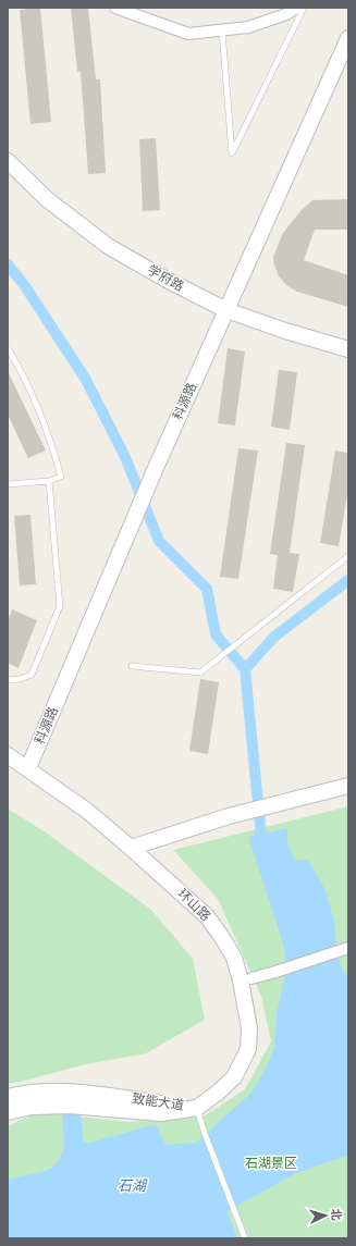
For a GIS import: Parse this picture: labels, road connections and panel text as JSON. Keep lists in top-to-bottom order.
{
  "streets": {
    "street": [
      "学府路",
      "科源路",
      "环山路",
      "致能大道"
    ]
  },
  "crossings": [
    ["学府路", "科源路"],
    ["科源路", "环山路"],
    ["环山路", "致能大道"]
  ],
  "water": ["石湖"],
  "parks": ["石湖景区"],
  "north": "right"
}
